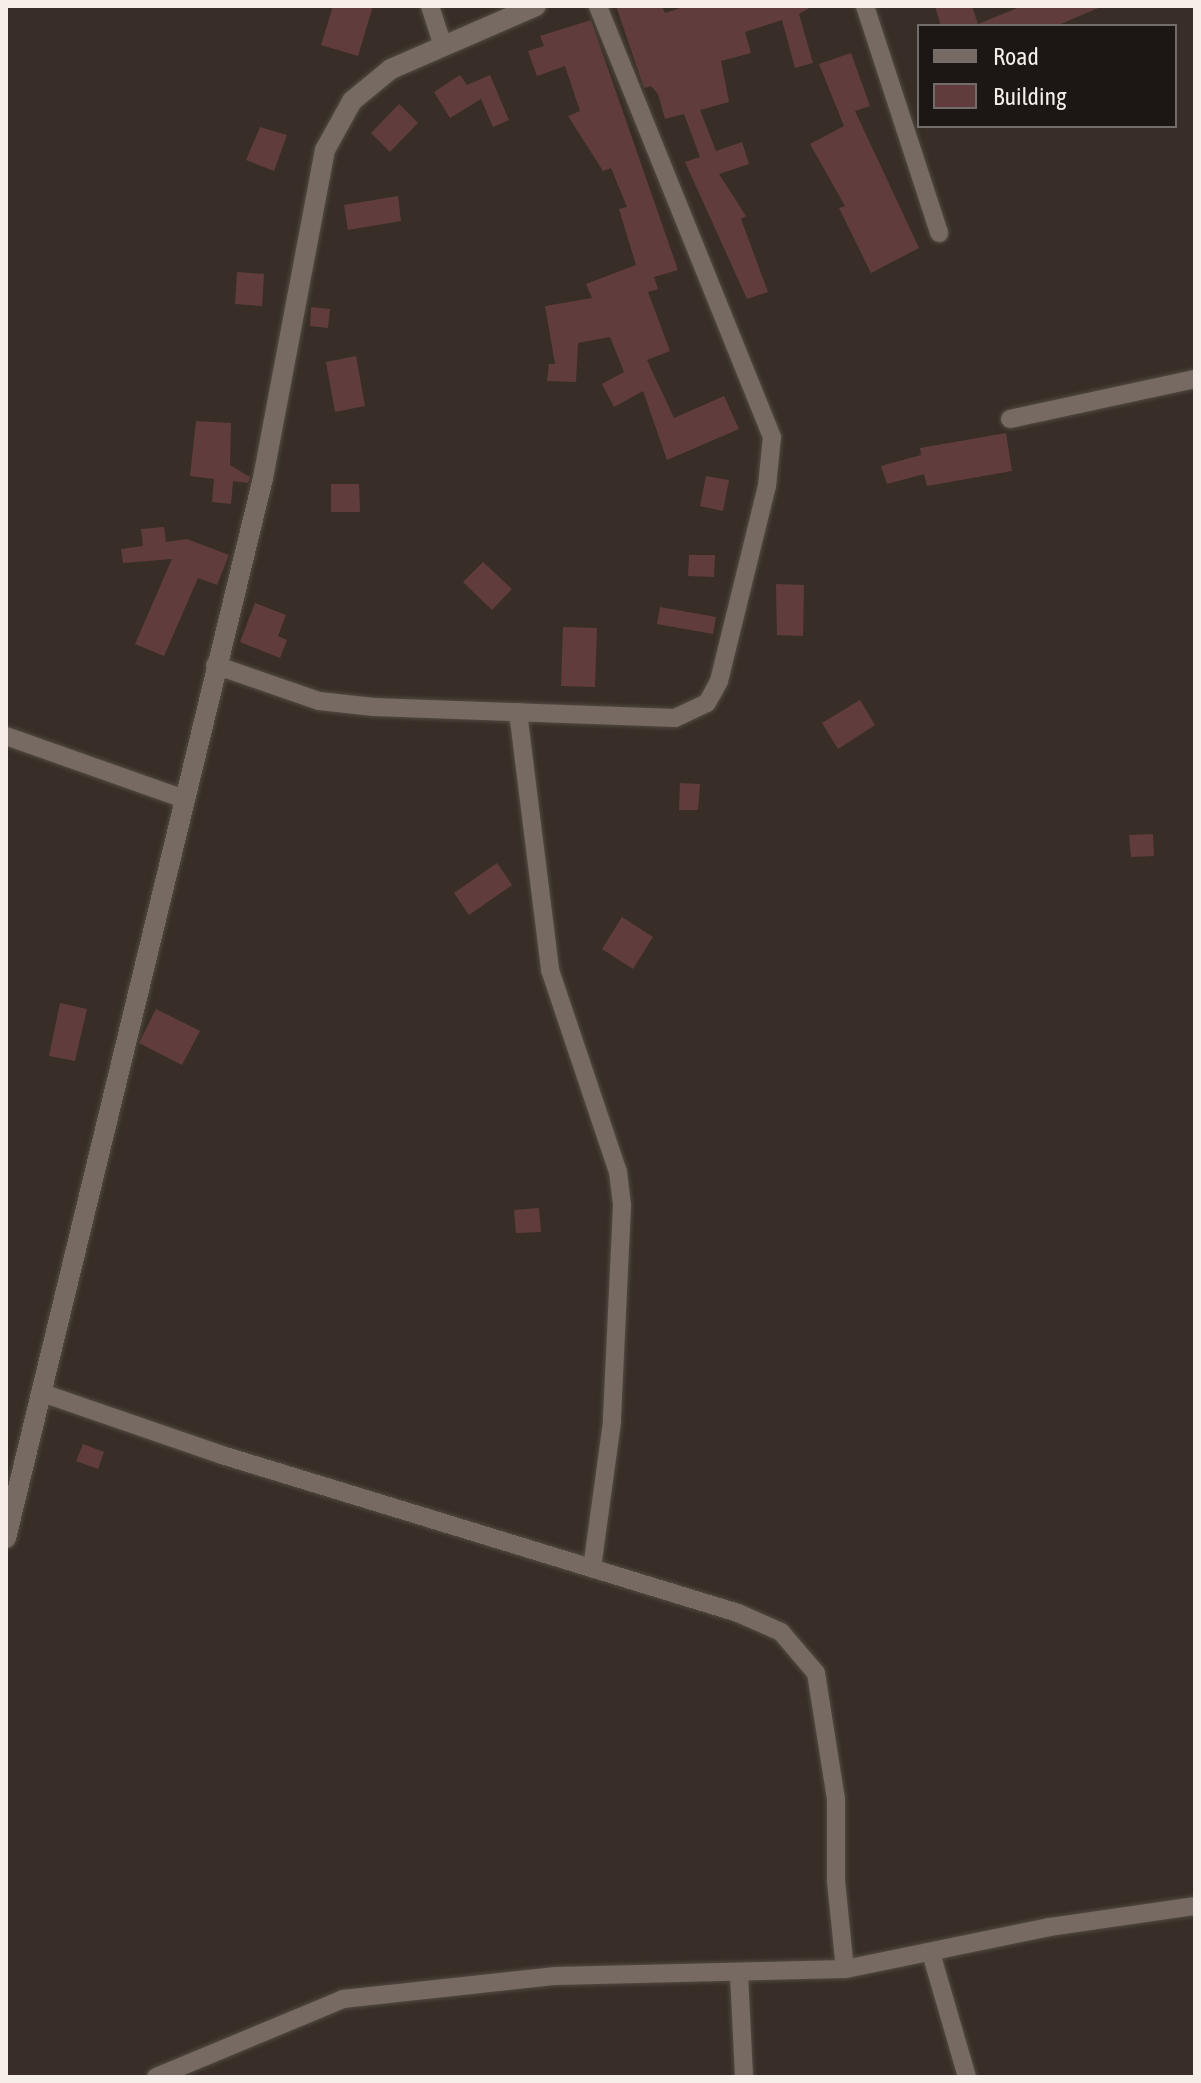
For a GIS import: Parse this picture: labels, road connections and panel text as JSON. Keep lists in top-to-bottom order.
{
  "legend": ["Road", "Building"]
}
